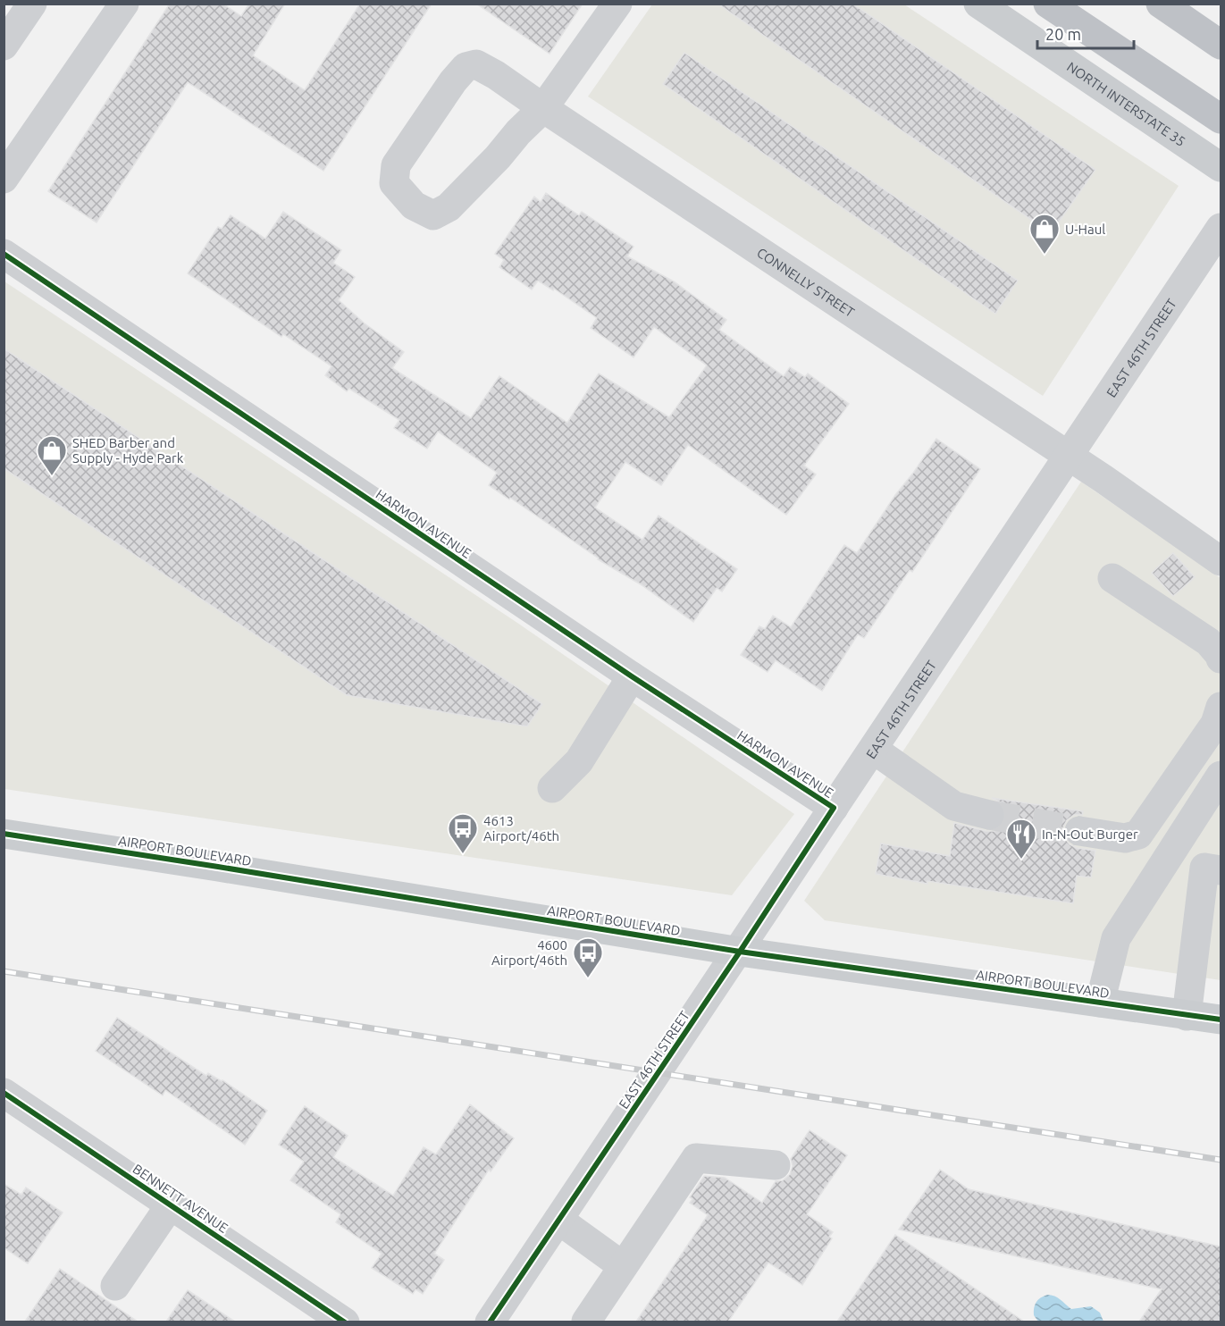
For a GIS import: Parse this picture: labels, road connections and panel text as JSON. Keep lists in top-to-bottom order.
{
  "streets": {
    "main road": ["NORTH INTERSTATE 35", "AIRPORT BOULEVARD"],
    "street": [
      "CONNELLY STREET",
      "EAST 46TH STREET",
      "HARMON AVENUE",
      "BENNETT AVENUE"
    ]
  },
  "crossings": [
    ["CONNELLY STREET", "EAST 46TH STREET"],
    ["EAST 46TH STREET", "HARMON AVENUE"],
    ["EAST 46TH STREET", "AIRPORT BOULEVARD"]
  ],
  "places": {
    "shop": ["U-Haul", "SHED Barber and Supply - Hyde Park"],
    "bus stop": ["4613 Airport/46th", "4600 Airport/46th"],
    "restaurant": ["In-N-Out Burger"]
  },
  "scale_bar": "20 m"
}
